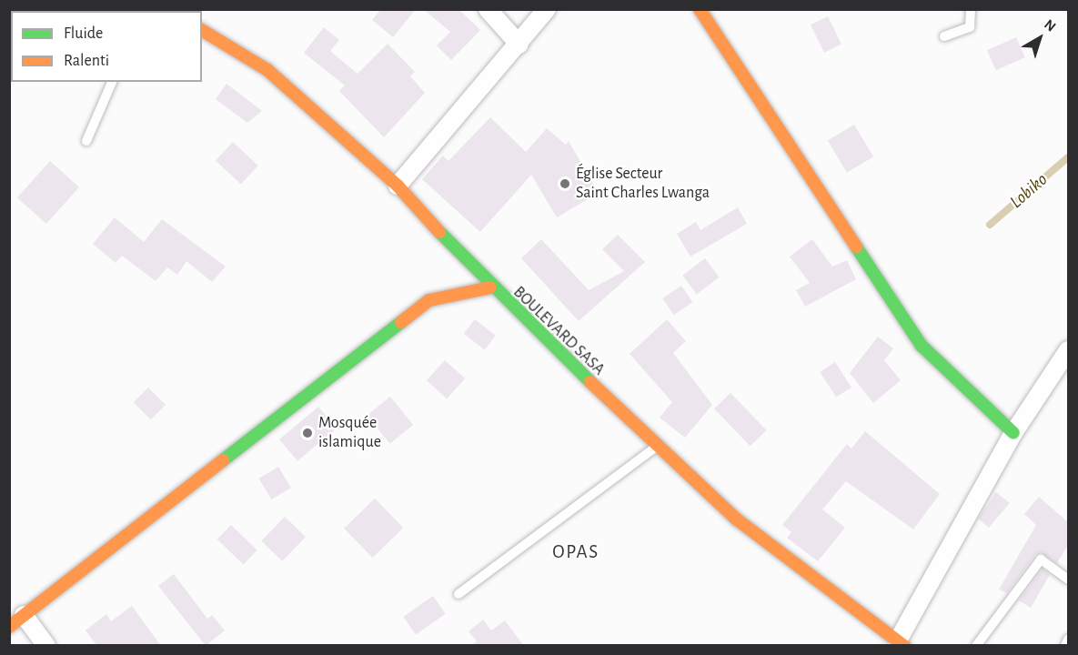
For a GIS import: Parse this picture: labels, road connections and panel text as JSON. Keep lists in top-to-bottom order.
{
  "streets": {
    "street": ["BOULEVARD SASA"]
  },
  "districts": ["OPAS"],
  "water": ["Lobiko"],
  "places": ["Église Secteur Saint Charles Lwanga", "Mosquée islamique"],
  "legend": ["Fluide", "Ralenti"],
  "north": "top right"
}
